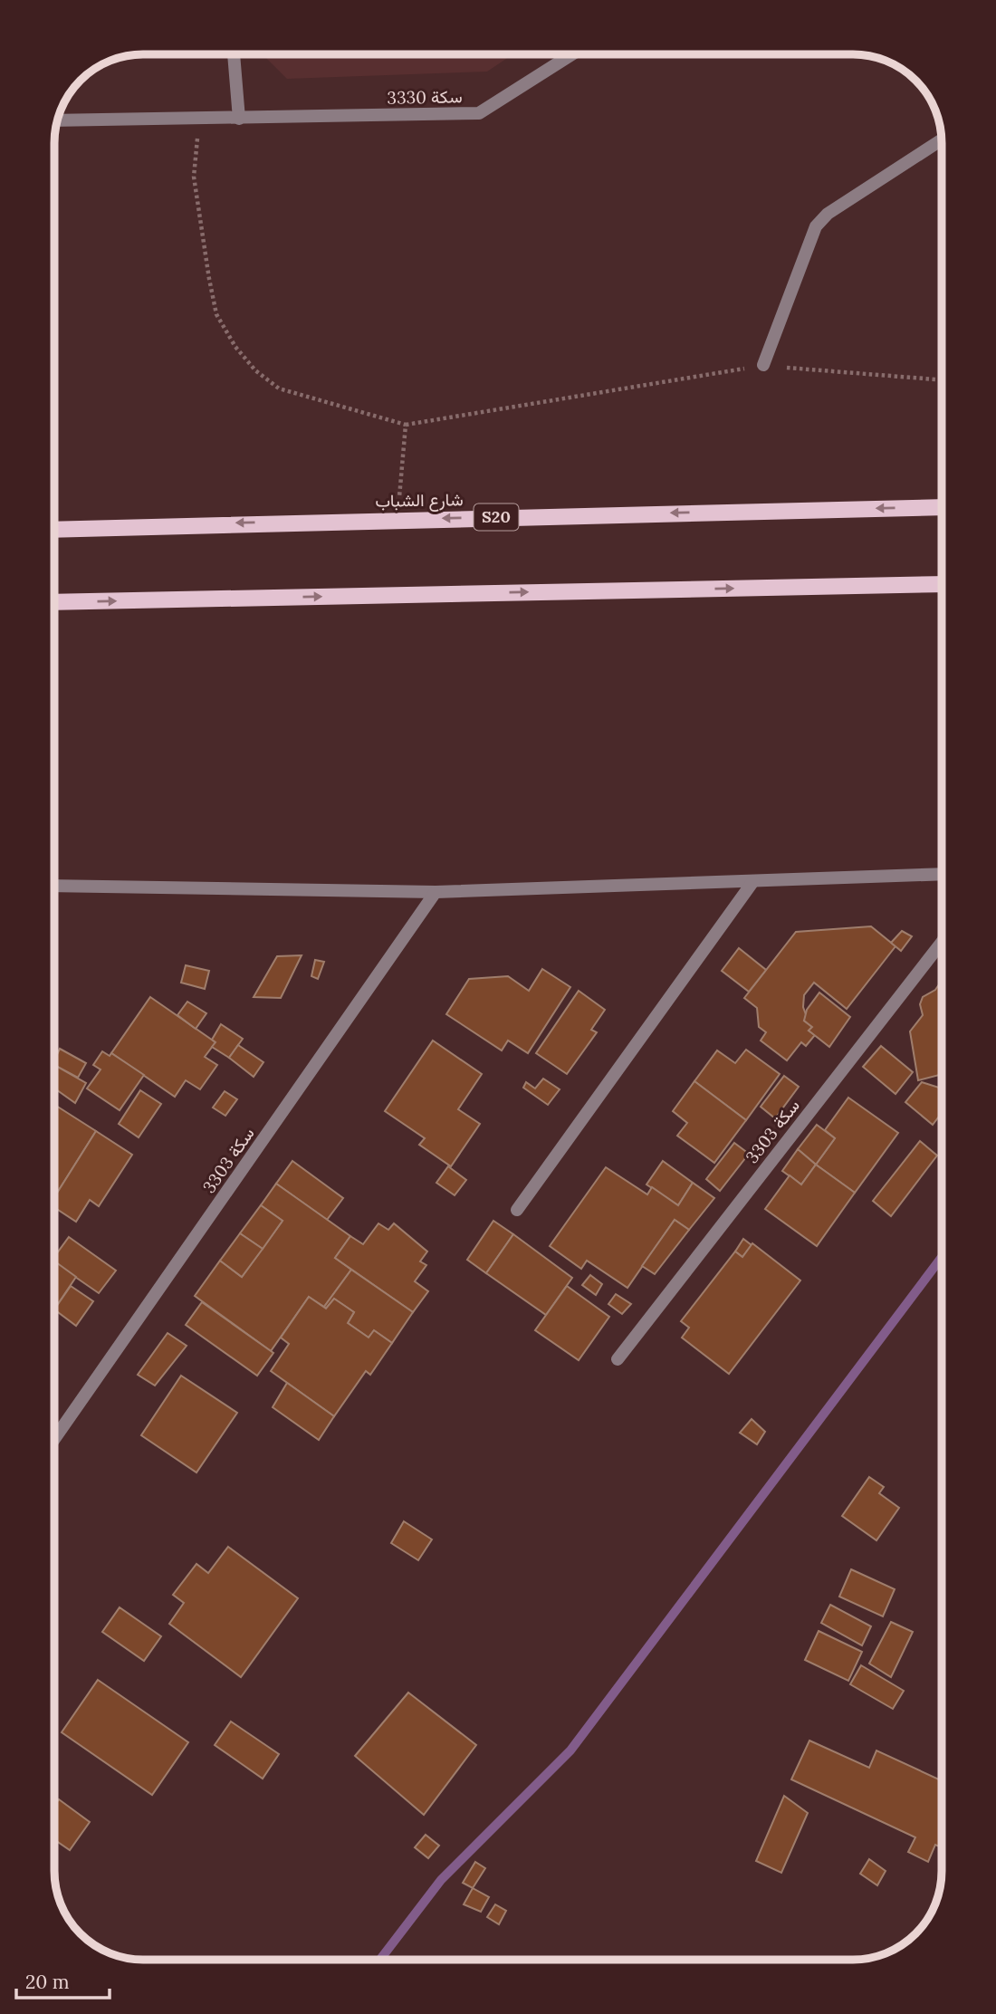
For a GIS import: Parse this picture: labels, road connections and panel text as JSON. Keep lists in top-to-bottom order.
{
  "streets": {
    "main road": ["شارع الشباب", "S20"],
    "street": ["سكة 3330", "سكة 3303"]
  },
  "scale_bar": "20 m"
}
